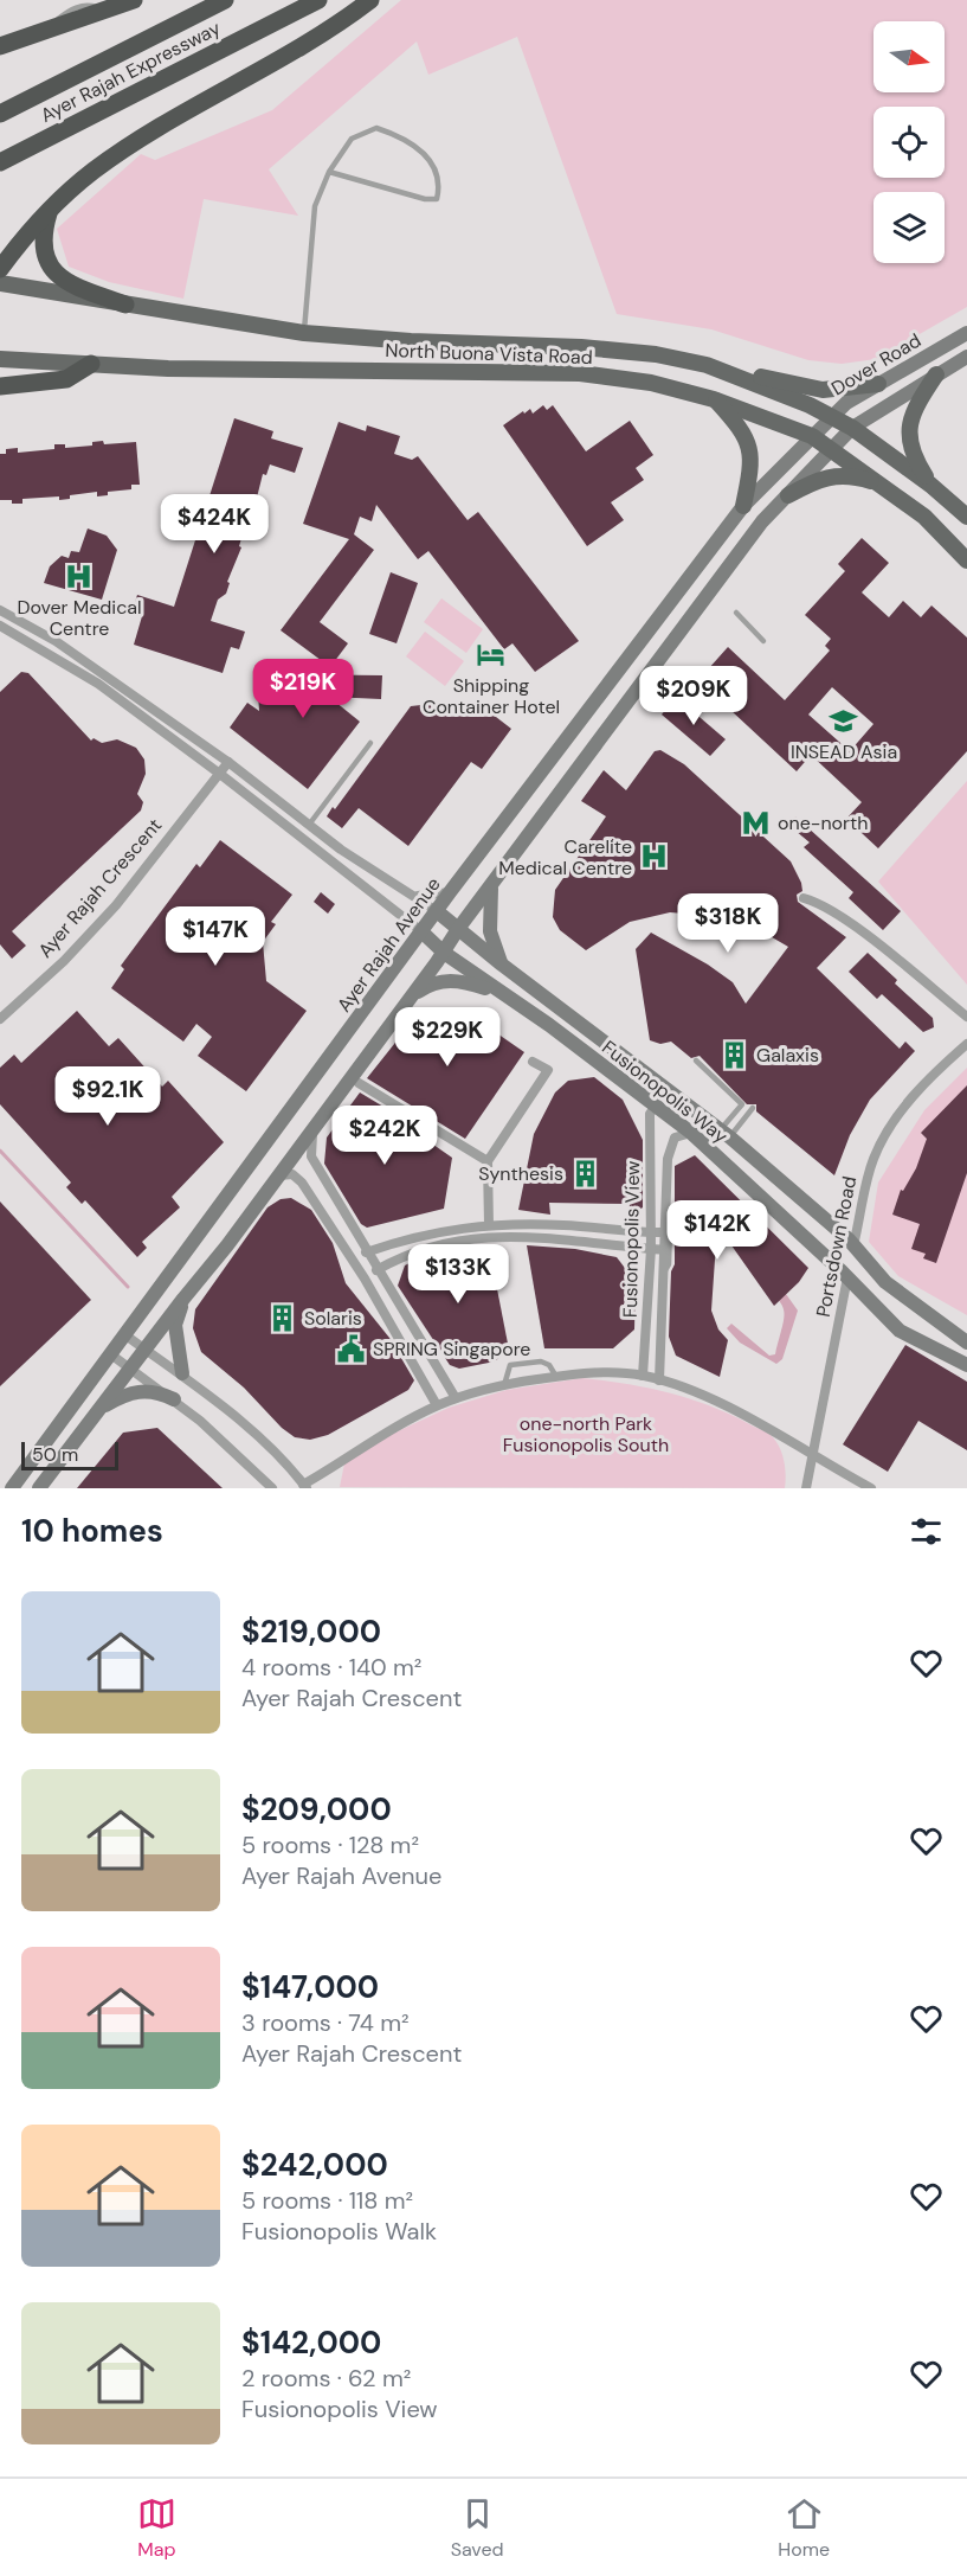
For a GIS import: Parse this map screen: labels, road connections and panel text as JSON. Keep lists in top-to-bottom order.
{
  "streets": {
    "highway": ["Ayer Rajah Expressway"],
    "main road": ["North Buona Vista Road"],
    "street": [
      "Dover Road",
      "Ayer Rajah Crescent",
      "Ayer Rajah Avenue",
      "Fusionopolis Way",
      "Fusionopolis View",
      "Portsdown Road"
    ]
  },
  "crossings": [
    ["North Buona Vista Road", "Dover Road"],
    ["North Buona Vista Road", "Ayer Rajah Avenue"],
    ["Dover Road", "Ayer Rajah Avenue"],
    ["Fusionopolis Way", "Fusionopolis View"],
    ["Fusionopolis Way", "Portsdown Road"]
  ],
  "parks": ["one-north Park Fusionopolis South"],
  "places": {
    "hospital": ["Dover Medical Centre", "Carelite Medical Centre"],
    "hotel": ["Shipping Container Hotel"],
    "school or university": ["INSEAD Asia"],
    "metro station": ["one-north"],
    "building": ["Galaxis", "Synthesis", "Solaris"],
    "public building": ["SPRING Singapore"]
  },
  "scale_bar": "50 m",
  "north": "right",
  "page": {
    "price": [
      "$424K",
      "$219K",
      "$209K",
      "$318K",
      "$147K",
      "$229K",
      "$92.1K",
      "$242K",
      "$142K",
      "$133K"
    ],
    "scale": "50 m",
    "heading": "10 homes",
    "list": [
      {
        "name": "$219,000",
        "note": "4 rooms · 140 m² · Ayer Rajah Crescent"
      },
      {
        "name": "$209,000",
        "note": "5 rooms · 128 m² · Ayer Rajah Avenue"
      },
      {
        "name": "$147,000",
        "note": "3 rooms · 74 m² · Ayer Rajah Crescent"
      },
      {
        "name": "$242,000",
        "note": "5 rooms · 118 m² · Fusionopolis Walk"
      },
      {
        "name": "$142,000",
        "note": "2 rooms · 62 m² · Fusionopolis View"
      }
    ],
    "tabs": ["Map", "Saved", "Home"]
  }
}
